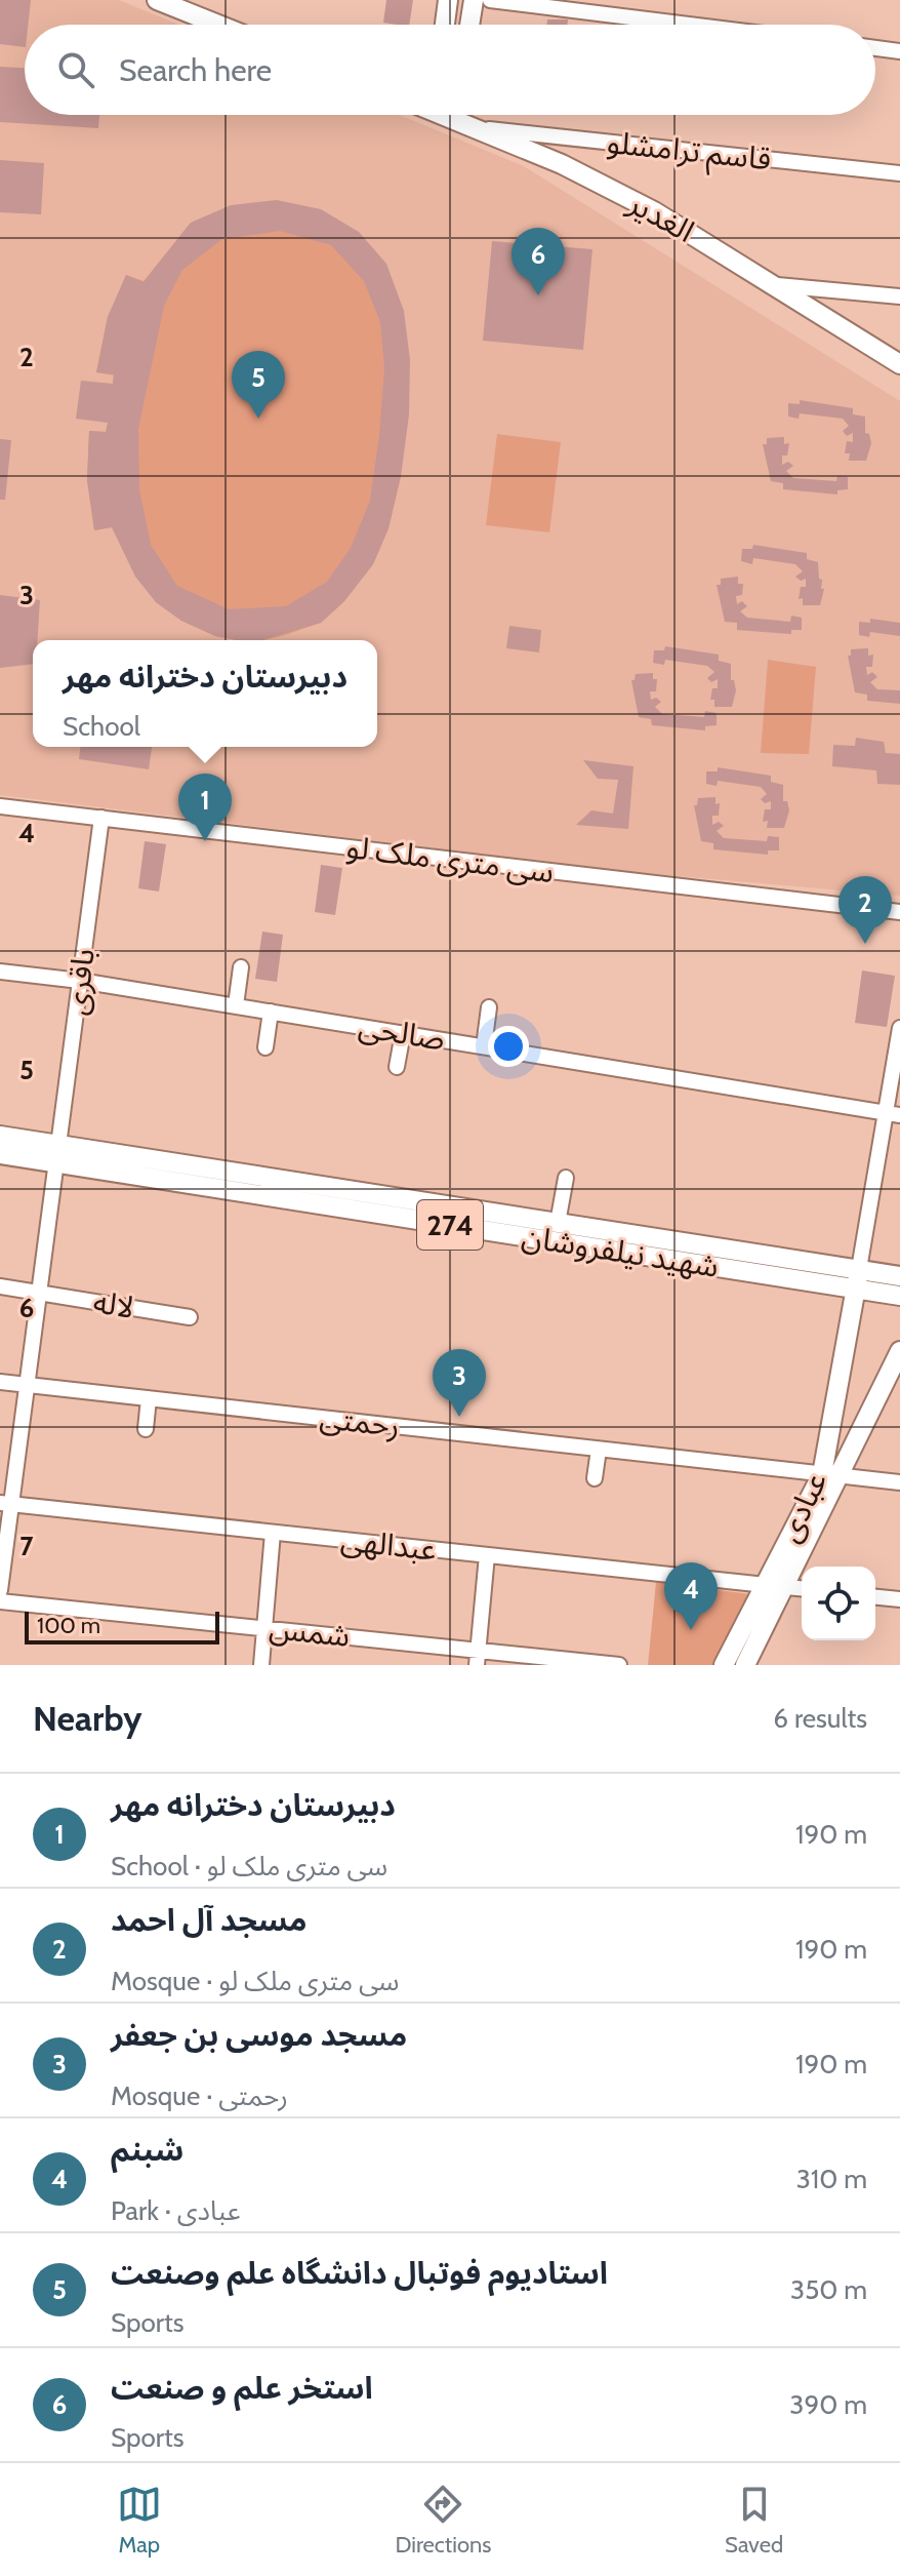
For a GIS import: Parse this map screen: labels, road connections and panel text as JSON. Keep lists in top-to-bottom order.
{
  "streets": {
    "main road": [
      "الغدیر",
      "274",
      "شهید نیلفروشان",
      "عبادی"
    ],
    "street": [
      "قاسم ترامشلو",
      "سی متری ملک لو",
      "باقری",
      "صالحی",
      "لاله",
      "رحمتی",
      "عبدالهی",
      "شمس"
    ]
  },
  "crossings": [
    ["قاسم ترامشلو", "الغدیر"],
    ["سی متری ملک لو", "باقری"],
    ["باقری", "صالحی"],
    ["باقری", "شهید نیلفروشان"],
    ["باقری", "لاله"],
    ["باقری", "رحمتی"],
    ["باقری", "عبدالهی"],
    ["صالحی", "عبادی"],
    ["شهید نیلفروشان", "عبادی"],
    ["رحمتی", "عبادی"],
    ["عبادی", "عبدالهی"]
  ],
  "scale_bar": "100 m",
  "page": {
    "search": "Search here",
    "pins": [
      "6",
      "5",
      "1",
      "2",
      "3",
      "4"
    ],
    "popup": ["دبیرستان دخترانه مهر", "School"],
    "scale": "100 m",
    "heading": ["Nearby", "6 results"],
    "list": [
      {
        "mark": "1",
        "name": "دبیرستان دخترانه مهر",
        "note": "School · سی متری ملک لو",
        "value": "190 m"
      },
      {
        "mark": "2",
        "name": "مسجد آل احمد",
        "note": "Mosque · سی متری ملک لو",
        "value": "190 m"
      },
      {
        "mark": "3",
        "name": "مسجد موسی بن جعفر",
        "note": "Mosque · رحمتی",
        "value": "190 m"
      },
      {
        "mark": "4",
        "name": "شبنم",
        "note": "Park · عبادی",
        "value": "310 m"
      },
      {
        "mark": "5",
        "name": "استادیوم فوتبال دانشگاه علم وصنعت",
        "note": "Sports",
        "value": "350 m"
      },
      {
        "mark": "6",
        "name": "استخر علم و صنعت",
        "note": "Sports",
        "value": "390 m"
      }
    ],
    "nav": ["Map", "Directions", "Saved"]
  },
  "grid": {
    "rows": [
      "2",
      "3",
      "4",
      "5",
      "6",
      "7"
    ]
  }
}
